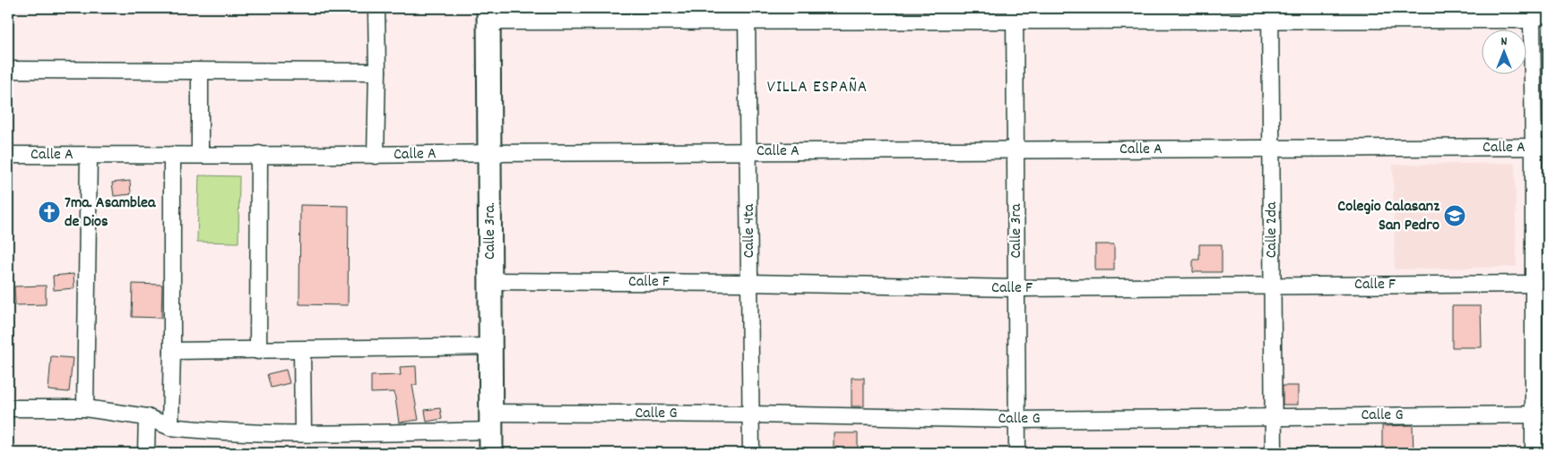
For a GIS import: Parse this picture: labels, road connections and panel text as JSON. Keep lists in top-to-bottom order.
{
  "streets": {
    "main road": ["Calle 3ra."],
    "street": [
      "Calle A",
      "Calle 2da",
      "Calle 4ta",
      "Calle 3ra",
      "Calle F",
      "Calle G"
    ]
  },
  "crossings": [
    ["Calle A", "Calle 2da"],
    ["Calle A", "Calle 3ra."],
    ["Calle A", "Calle 4ta"],
    ["Calle A", "Calle 3ra"],
    ["Calle 2da", "Calle F"],
    ["Calle 2da", "Calle G"],
    ["Calle 3ra.", "Calle F"],
    ["Calle 3ra.", "Calle G"],
    ["Calle 4ta", "Calle F"],
    ["Calle 4ta", "Calle G"],
    ["Calle 3ra", "Calle F"],
    ["Calle 3ra", "Calle G"]
  ],
  "districts": ["VILLA ESPAÑA"],
  "places": {
    "church": ["7ma. Asamblea de Dios"],
    "school or university": ["Colegio Calasanz San Pedro"]
  },
  "north": "top"
}
